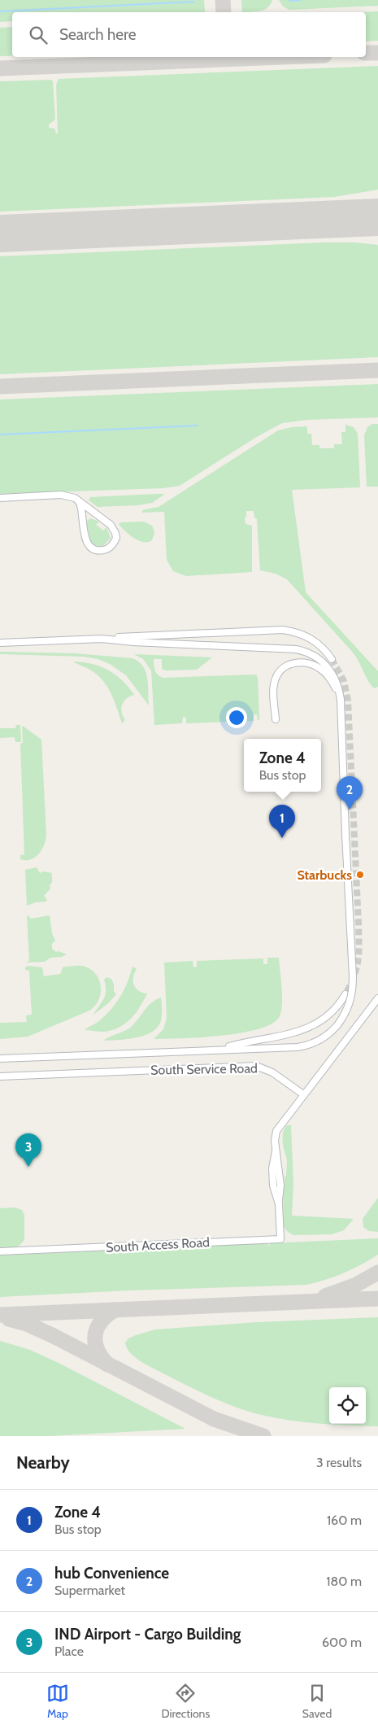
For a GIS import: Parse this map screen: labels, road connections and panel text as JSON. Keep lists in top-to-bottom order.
{
  "streets": {
    "street": ["South Service Road", "South Access Road"]
  },
  "crossings": [
    ["South Service Road", "South Access Road"]
  ],
  "places": ["Starbucks"],
  "page": {
    "search": "Search here",
    "popup": ["Zone 4", "Bus stop"],
    "pins": ["2", "1", "3"],
    "heading": ["Nearby", "3 results"],
    "list": [
      {
        "mark": "1",
        "name": "Zone 4",
        "note": "Bus stop",
        "value": "160 m"
      },
      {
        "mark": "2",
        "name": "hub Convenience",
        "note": "Supermarket",
        "value": "180 m"
      },
      {
        "mark": "3",
        "name": "IND Airport - Cargo Building",
        "note": "Place",
        "value": "600 m"
      }
    ],
    "nav": ["Map", "Directions", "Saved"]
  }
}
